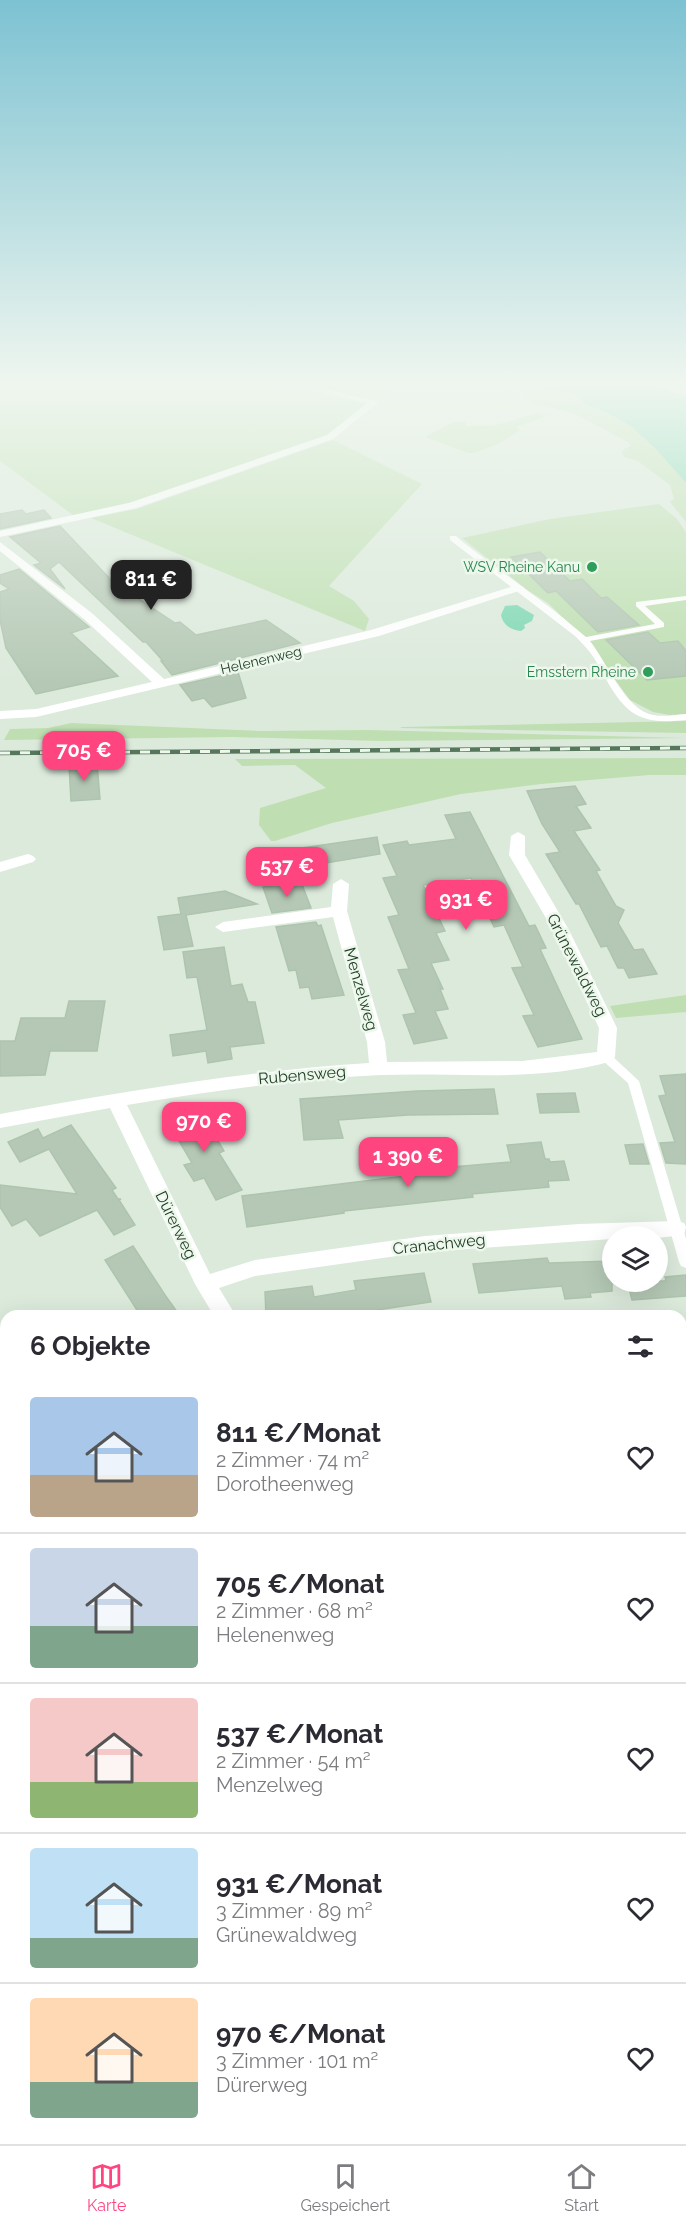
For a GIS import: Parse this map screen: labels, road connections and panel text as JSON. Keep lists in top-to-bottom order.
{
  "streets": {
    "street": [
      "Helenenweg",
      "Grünewaldweg",
      "Menzelweg",
      "Rubensweg",
      "Dürerweg",
      "Cranachweg"
    ]
  },
  "crossings": [
    ["Grünewaldweg", "Rubensweg"],
    ["Menzelweg", "Rubensweg"],
    ["Rubensweg", "Dürerweg"],
    ["Dürerweg", "Cranachweg"]
  ],
  "places": ["WSV Rheine Kanu", "Emsstern Rheine"],
  "page": {
    "price": [
      "811 €",
      "705 €",
      "537 €",
      "931 €",
      "970 €",
      "1 390 €"
    ],
    "heading": "6 Objekte",
    "list": [
      {
        "name": "811 €/Monat",
        "note": "2 Zimmer · 74 m² · Dorotheenweg"
      },
      {
        "name": "705 €/Monat",
        "note": "2 Zimmer · 68 m² · Helenenweg"
      },
      {
        "name": "537 €/Monat",
        "note": "2 Zimmer · 54 m² · Menzelweg"
      },
      {
        "name": "931 €/Monat",
        "note": "3 Zimmer · 89 m² · Grünewaldweg"
      },
      {
        "name": "970 €/Monat",
        "note": "3 Zimmer · 101 m² · Dürerweg"
      }
    ],
    "tabs": ["Karte", "Gespeichert", "Start"]
  }
}
